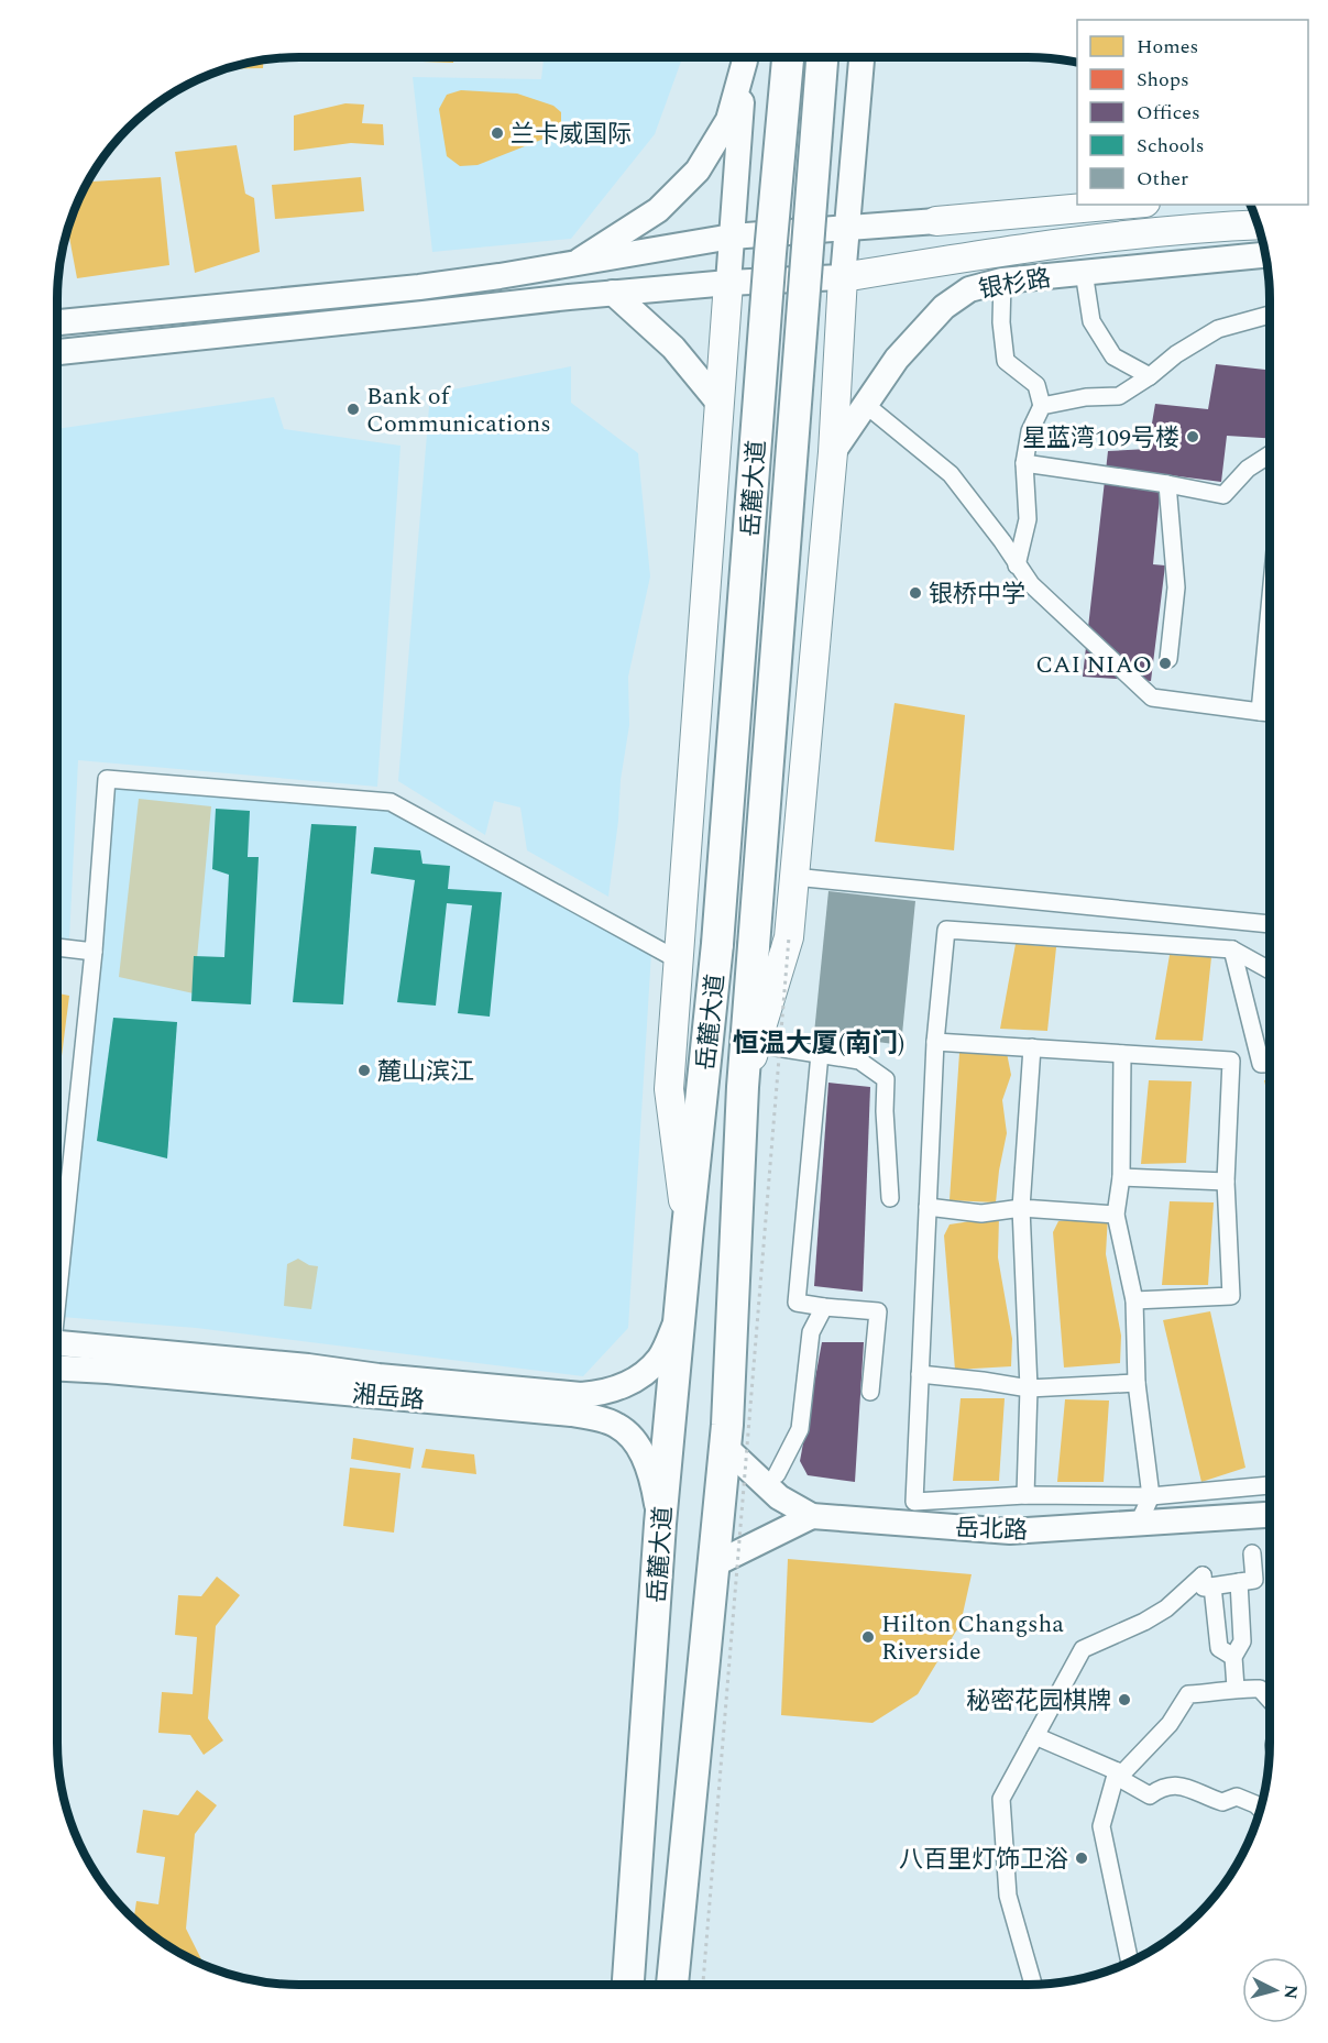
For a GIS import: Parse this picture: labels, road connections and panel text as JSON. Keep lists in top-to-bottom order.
{
  "streets": {
    "highway": ["岳麓大道"],
    "main road": ["银杉路", "湘岳路", "岳北路"]
  },
  "crossings": [
    ["岳麓大道", "湘岳路"],
    ["岳麓大道", "岳北路"]
  ],
  "districts": ["恒温大厦(南门)"],
  "places": [
    "兰卡威国际",
    "Bank of Communications",
    "星蓝湾109号楼",
    "银桥中学",
    "CAI NIAO",
    "麓山滨江",
    "Hilton Changsha Riverside",
    "秘密花园棋牌",
    "八百里灯饰卫浴"
  ],
  "legend": [
    "Homes",
    "Shops",
    "Offices",
    "Schools",
    "Other"
  ],
  "north": "right"
}
